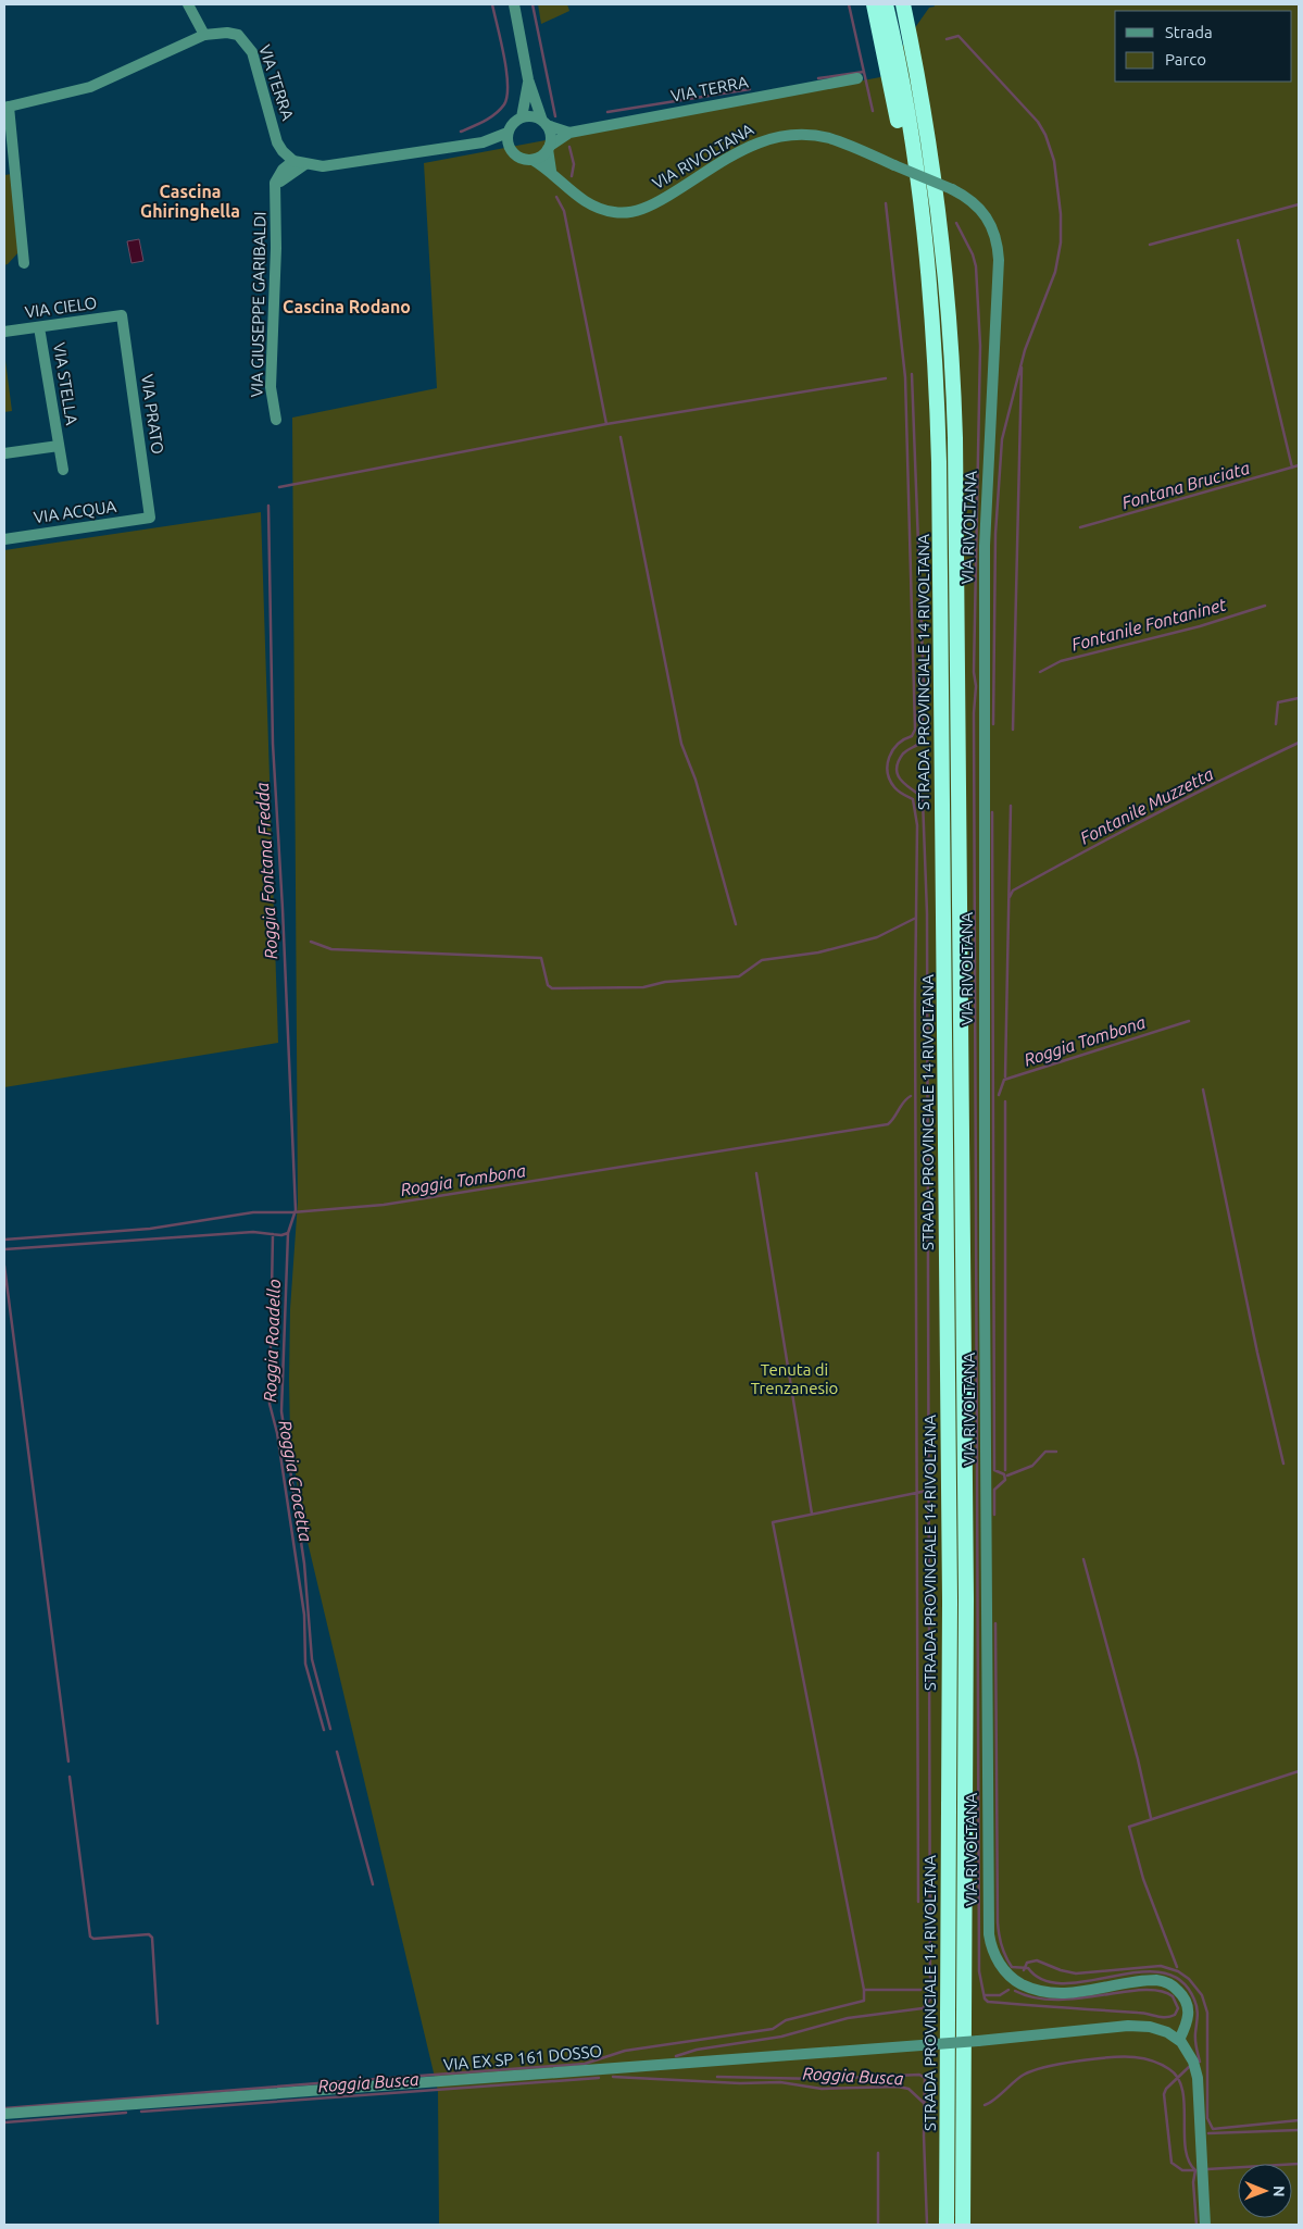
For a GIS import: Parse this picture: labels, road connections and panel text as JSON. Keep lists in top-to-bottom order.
{
  "streets": {
    "highway": ["STRADA PROVINCIALE 14 RIVOLTANA"],
    "street": [
      "VIA TERRA",
      "VIA RIVOLTANA",
      "VIA GIUSEPPE GARIBALDI",
      "VIA CIELO",
      "VIA STELLA",
      "VIA PRATO",
      "VIA ACQUA",
      "VIA EX SP 161 DOSSO"
    ]
  },
  "crossings": [
    ["VIA TERRA", "VIA RIVOLTANA"],
    ["VIA TERRA", "VIA GIUSEPPE GARIBALDI"],
    ["VIA RIVOLTANA", "VIA EX SP 161 DOSSO"],
    ["VIA CIELO", "VIA STELLA"],
    ["VIA CIELO", "VIA PRATO"],
    ["VIA PRATO", "VIA ACQUA"]
  ],
  "districts": ["Cascina Ghiringhella", "Cascina Rodano"],
  "water": [
    "Fontana Bruciata",
    "Fontanile Fontaninet",
    "Fontanile Muzzetta",
    "Roggia Fontana Fredda",
    "Roggia Tombona",
    "Roggia Roadello",
    "Roggia Crocetta",
    "Roggia Busca"
  ],
  "parks": ["Tenuta di Trenzanesio"],
  "legend": ["Strada", "Parco"],
  "north": "right"
}
